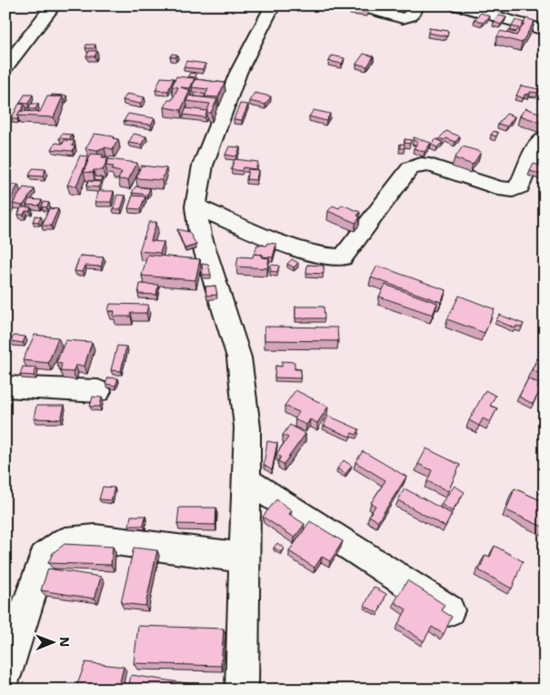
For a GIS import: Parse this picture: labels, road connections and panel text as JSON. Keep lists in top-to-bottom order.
{
  "north": "right"
}
